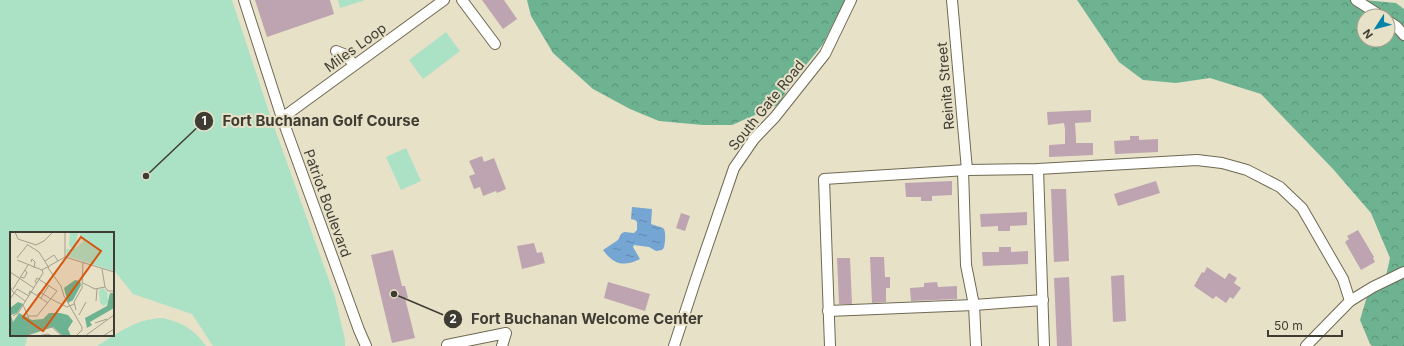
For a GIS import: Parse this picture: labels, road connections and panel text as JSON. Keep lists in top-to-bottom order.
{
  "streets": {
    "street": [
      "Miles Loop",
      "Reinita Street",
      "South Gate Road",
      "Patriot Boulevard"
    ]
  },
  "crossings": [
    ["Miles Loop", "Patriot Boulevard"]
  ],
  "places": ["Fort Buchanan Golf Course", "Fort Buchanan Welcome Center"],
  "scale_bar": "50 m",
  "north": "bottom left"
}
